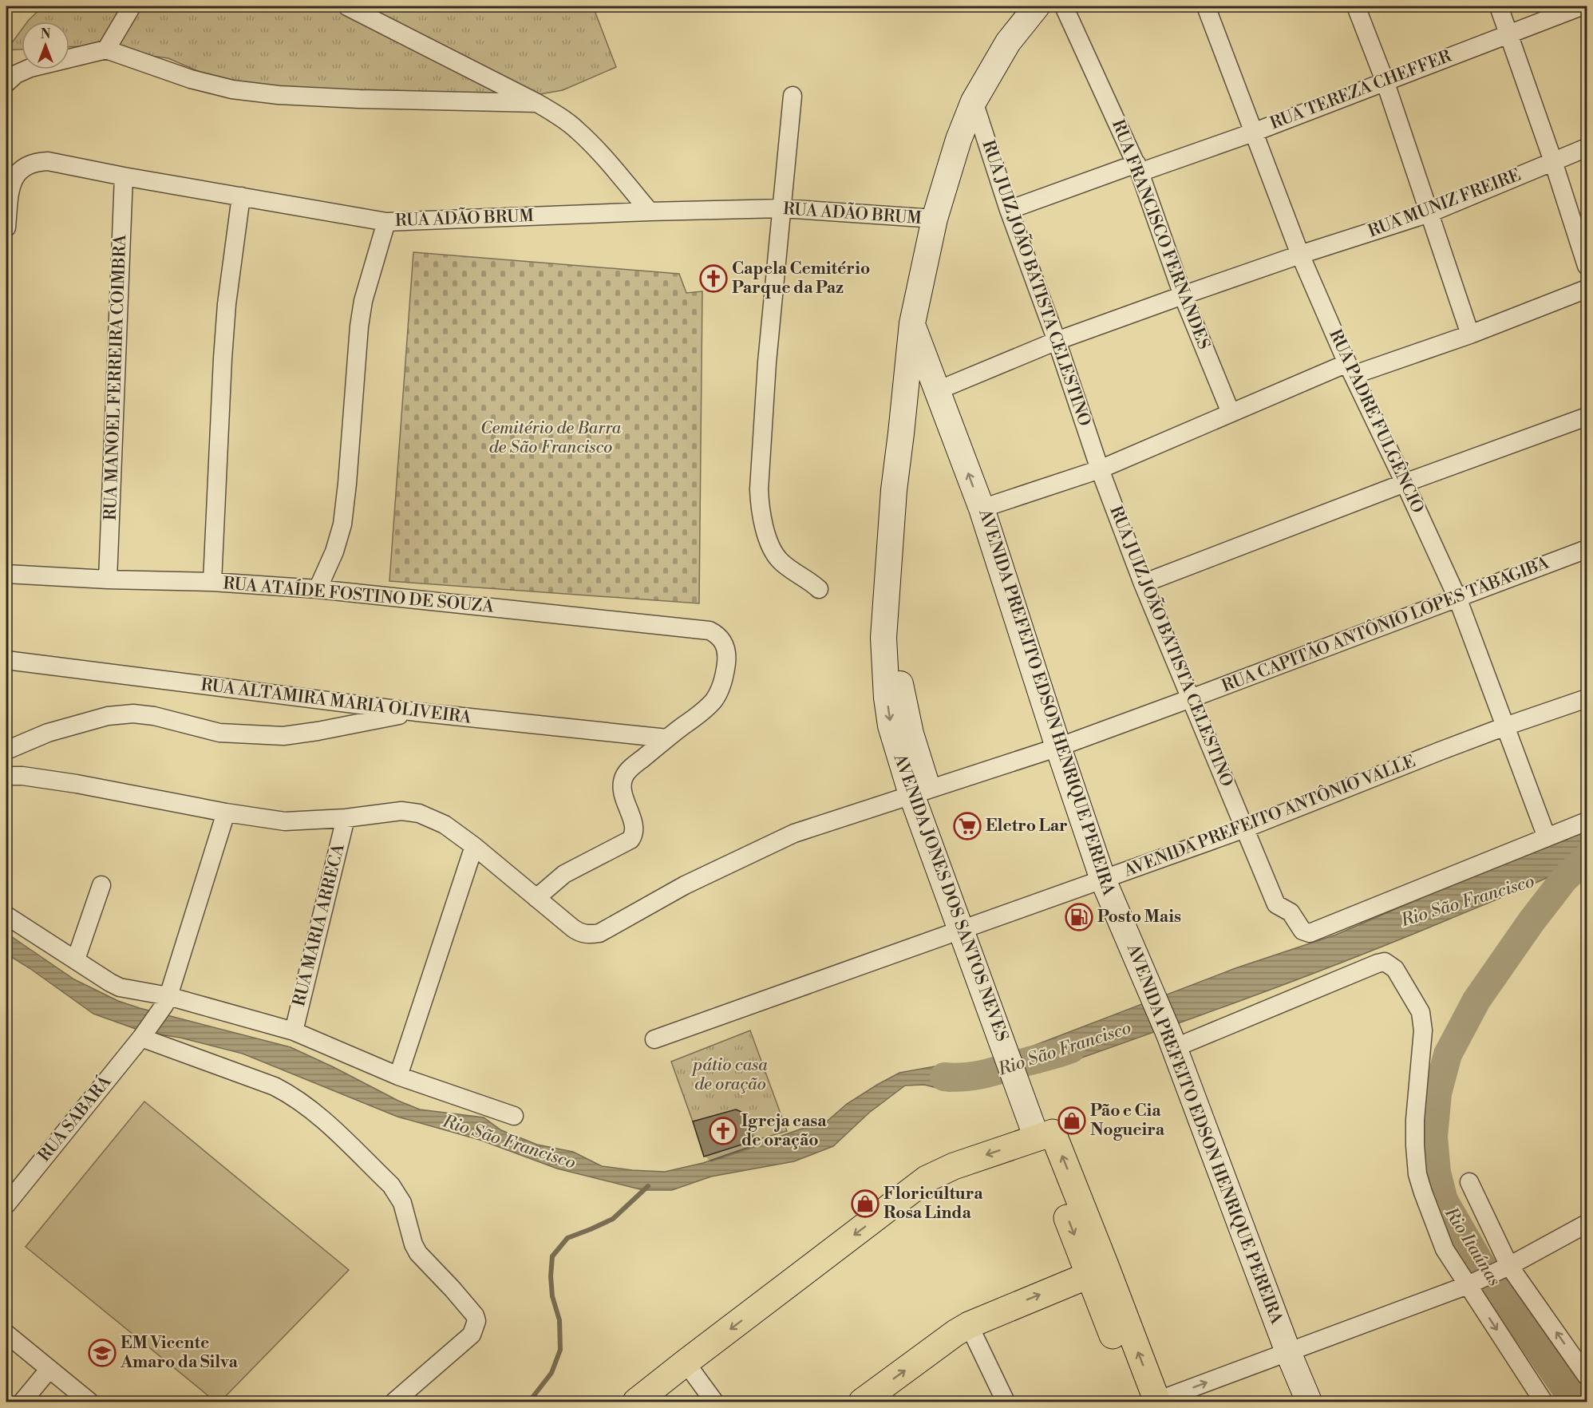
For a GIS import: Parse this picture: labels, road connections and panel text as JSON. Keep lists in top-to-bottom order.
{
  "streets": {
    "main road": ["AVENIDA PREFEITO EDSON HENRIQUE PEREIRA", "AVENIDA JONES DOS SANTOS NEVES"],
    "street": [
      "RUA TEREZA CHEFFER",
      "RUA MUNIZ FREIRE",
      "RUA ADÃO BRUM",
      "RUA FRANCISCO FERNANDES",
      "RUA JUIZ JOÃO BATISTA CELESTINO",
      "RUA MANOEL FERREIRA COIMBRA",
      "RUA PADRE FULGÊNCIO",
      "RUA ATAÍDE FOSTINO DE SOUZA",
      "RUA CAPITÃO ANTÔNIO LOPES TABAGIBA",
      "RUA ALTAMIRA MARIA OLIVEIRA",
      "AVENIDA PREFEITO ANTÔNIO VALLE",
      "RUA MARIA ARRECA",
      "RUA SABARÁ"
    ]
  },
  "crossings": [
    ["RUA TEREZA CHEFFER", "RUA FRANCISCO FERNANDES"],
    ["RUA TEREZA CHEFFER", "RUA JUIZ JOÃO BATISTA CELESTINO"],
    ["RUA TEREZA CHEFFER", "RUA PADRE FULGÊNCIO"],
    ["RUA MUNIZ FREIRE", "RUA FRANCISCO FERNANDES"],
    ["RUA MUNIZ FREIRE", "RUA JUIZ JOÃO BATISTA CELESTINO"],
    ["RUA MUNIZ FREIRE", "RUA PADRE FULGÊNCIO"],
    ["RUA MUNIZ FREIRE", "AVENIDA PREFEITO EDSON HENRIQUE PEREIRA"],
    ["RUA ADÃO BRUM", "RUA MANOEL FERREIRA COIMBRA"],
    ["RUA ADÃO BRUM", "AVENIDA JONES DOS SANTOS NEVES"],
    ["RUA JUIZ JOÃO BATISTA CELESTINO", "RUA PADRE FULGÊNCIO"],
    ["RUA JUIZ JOÃO BATISTA CELESTINO", "RUA CAPITÃO ANTÔNIO LOPES TABAGIBA"],
    ["RUA JUIZ JOÃO BATISTA CELESTINO", "AVENIDA PREFEITO ANTÔNIO VALLE"],
    ["RUA JUIZ JOÃO BATISTA CELESTINO", "AVENIDA JONES DOS SANTOS NEVES"],
    ["RUA MANOEL FERREIRA COIMBRA", "RUA ATAÍDE FOSTINO DE SOUZA"],
    ["RUA PADRE FULGÊNCIO", "RUA CAPITÃO ANTÔNIO LOPES TABAGIBA"],
    ["RUA PADRE FULGÊNCIO", "AVENIDA PREFEITO ANTÔNIO VALLE"],
    ["RUA ATAÍDE FOSTINO DE SOUZA", "RUA ALTAMIRA MARIA OLIVEIRA"],
    ["RUA CAPITÃO ANTÔNIO LOPES TABAGIBA", "AVENIDA PREFEITO EDSON HENRIQUE PEREIRA"],
    ["RUA CAPITÃO ANTÔNIO LOPES TABAGIBA", "AVENIDA JONES DOS SANTOS NEVES"],
    ["RUA CAPITÃO ANTÔNIO LOPES TABAGIBA", "RUA MARIA ARRECA"],
    ["AVENIDA PREFEITO EDSON HENRIQUE PEREIRA", "AVENIDA PREFEITO ANTÔNIO VALLE"],
    ["AVENIDA PREFEITO EDSON HENRIQUE PEREIRA", "AVENIDA JONES DOS SANTOS NEVES"],
    ["AVENIDA PREFEITO ANTÔNIO VALLE", "AVENIDA JONES DOS SANTOS NEVES"]
  ],
  "water": ["Rio São Francisco", "Rio Itaúnas"],
  "parks": ["Cemitério de Barra de São Francisco", "pátio casa de oração"],
  "places": {
    "church": ["Capela Cemitério Parque da Paz", "Igreja casa de oração"],
    "supermarket": ["Eletro Lar"],
    "fuel station": ["Posto Mais"],
    "shop": ["Pão e Cia Nogueira", "Floricultura Rosa Linda"],
    "school or university": ["EM Vicente Amaro da Silva"]
  },
  "north": "top"
}
